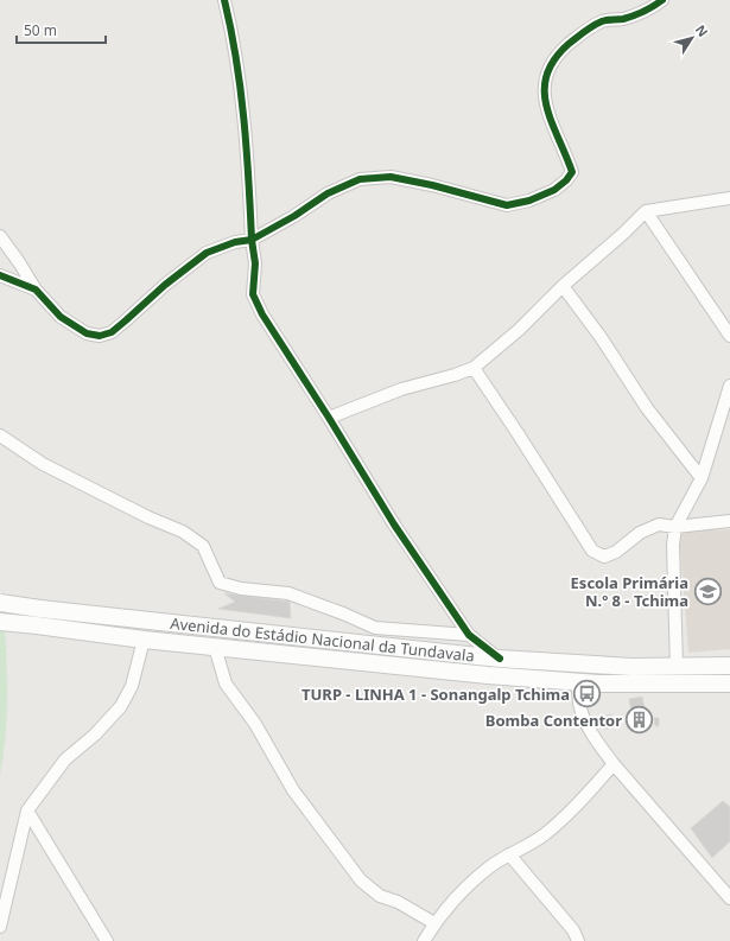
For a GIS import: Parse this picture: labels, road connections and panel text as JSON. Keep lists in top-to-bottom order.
{
  "streets": {
    "street": ["Avenida do Estádio Nacional da Tundavala"]
  },
  "places": {
    "school or university": ["Escola Primária N.º 8 - Tchima"],
    "bus stop": ["TURP - LINHA 1 - Sonangalp Tchima"],
    "building": ["Bomba Contentor"]
  },
  "scale_bar": "50 m",
  "north": "top right"
}
